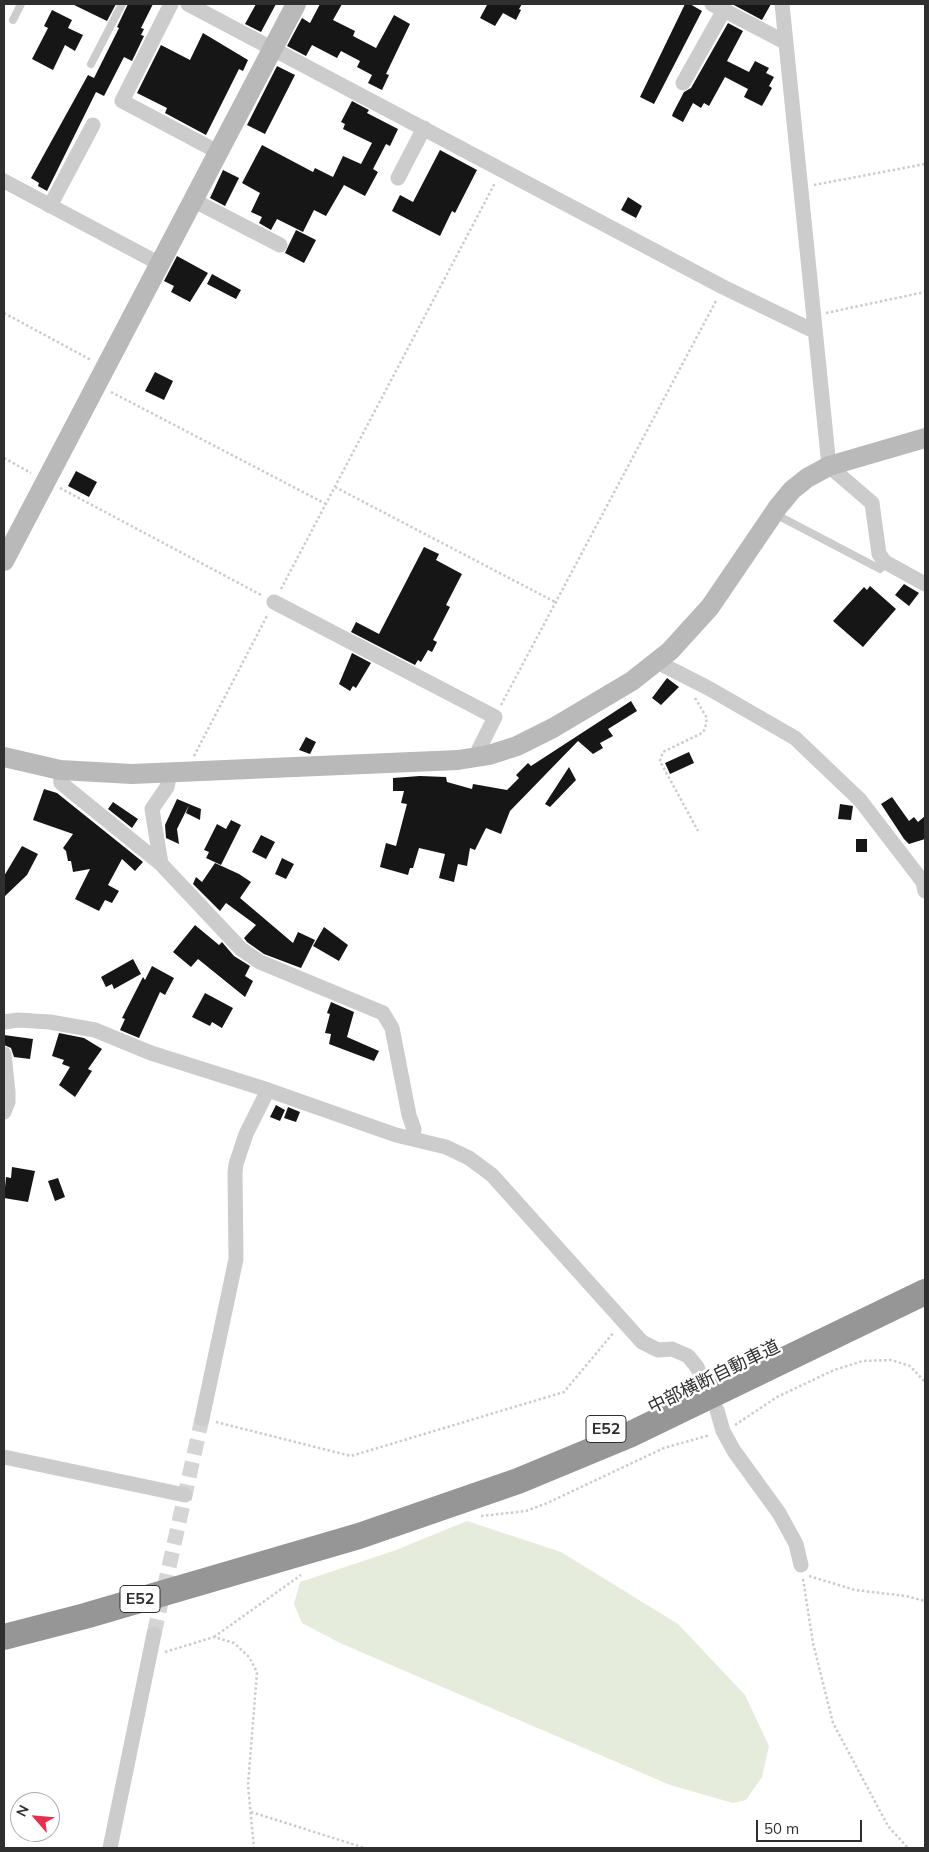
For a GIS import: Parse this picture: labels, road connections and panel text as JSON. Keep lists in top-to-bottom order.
{
  "streets": {
    "highway": ["中部横断自動車道", "E52"]
  },
  "scale_bar": "50 m",
  "north": "top left"
}
